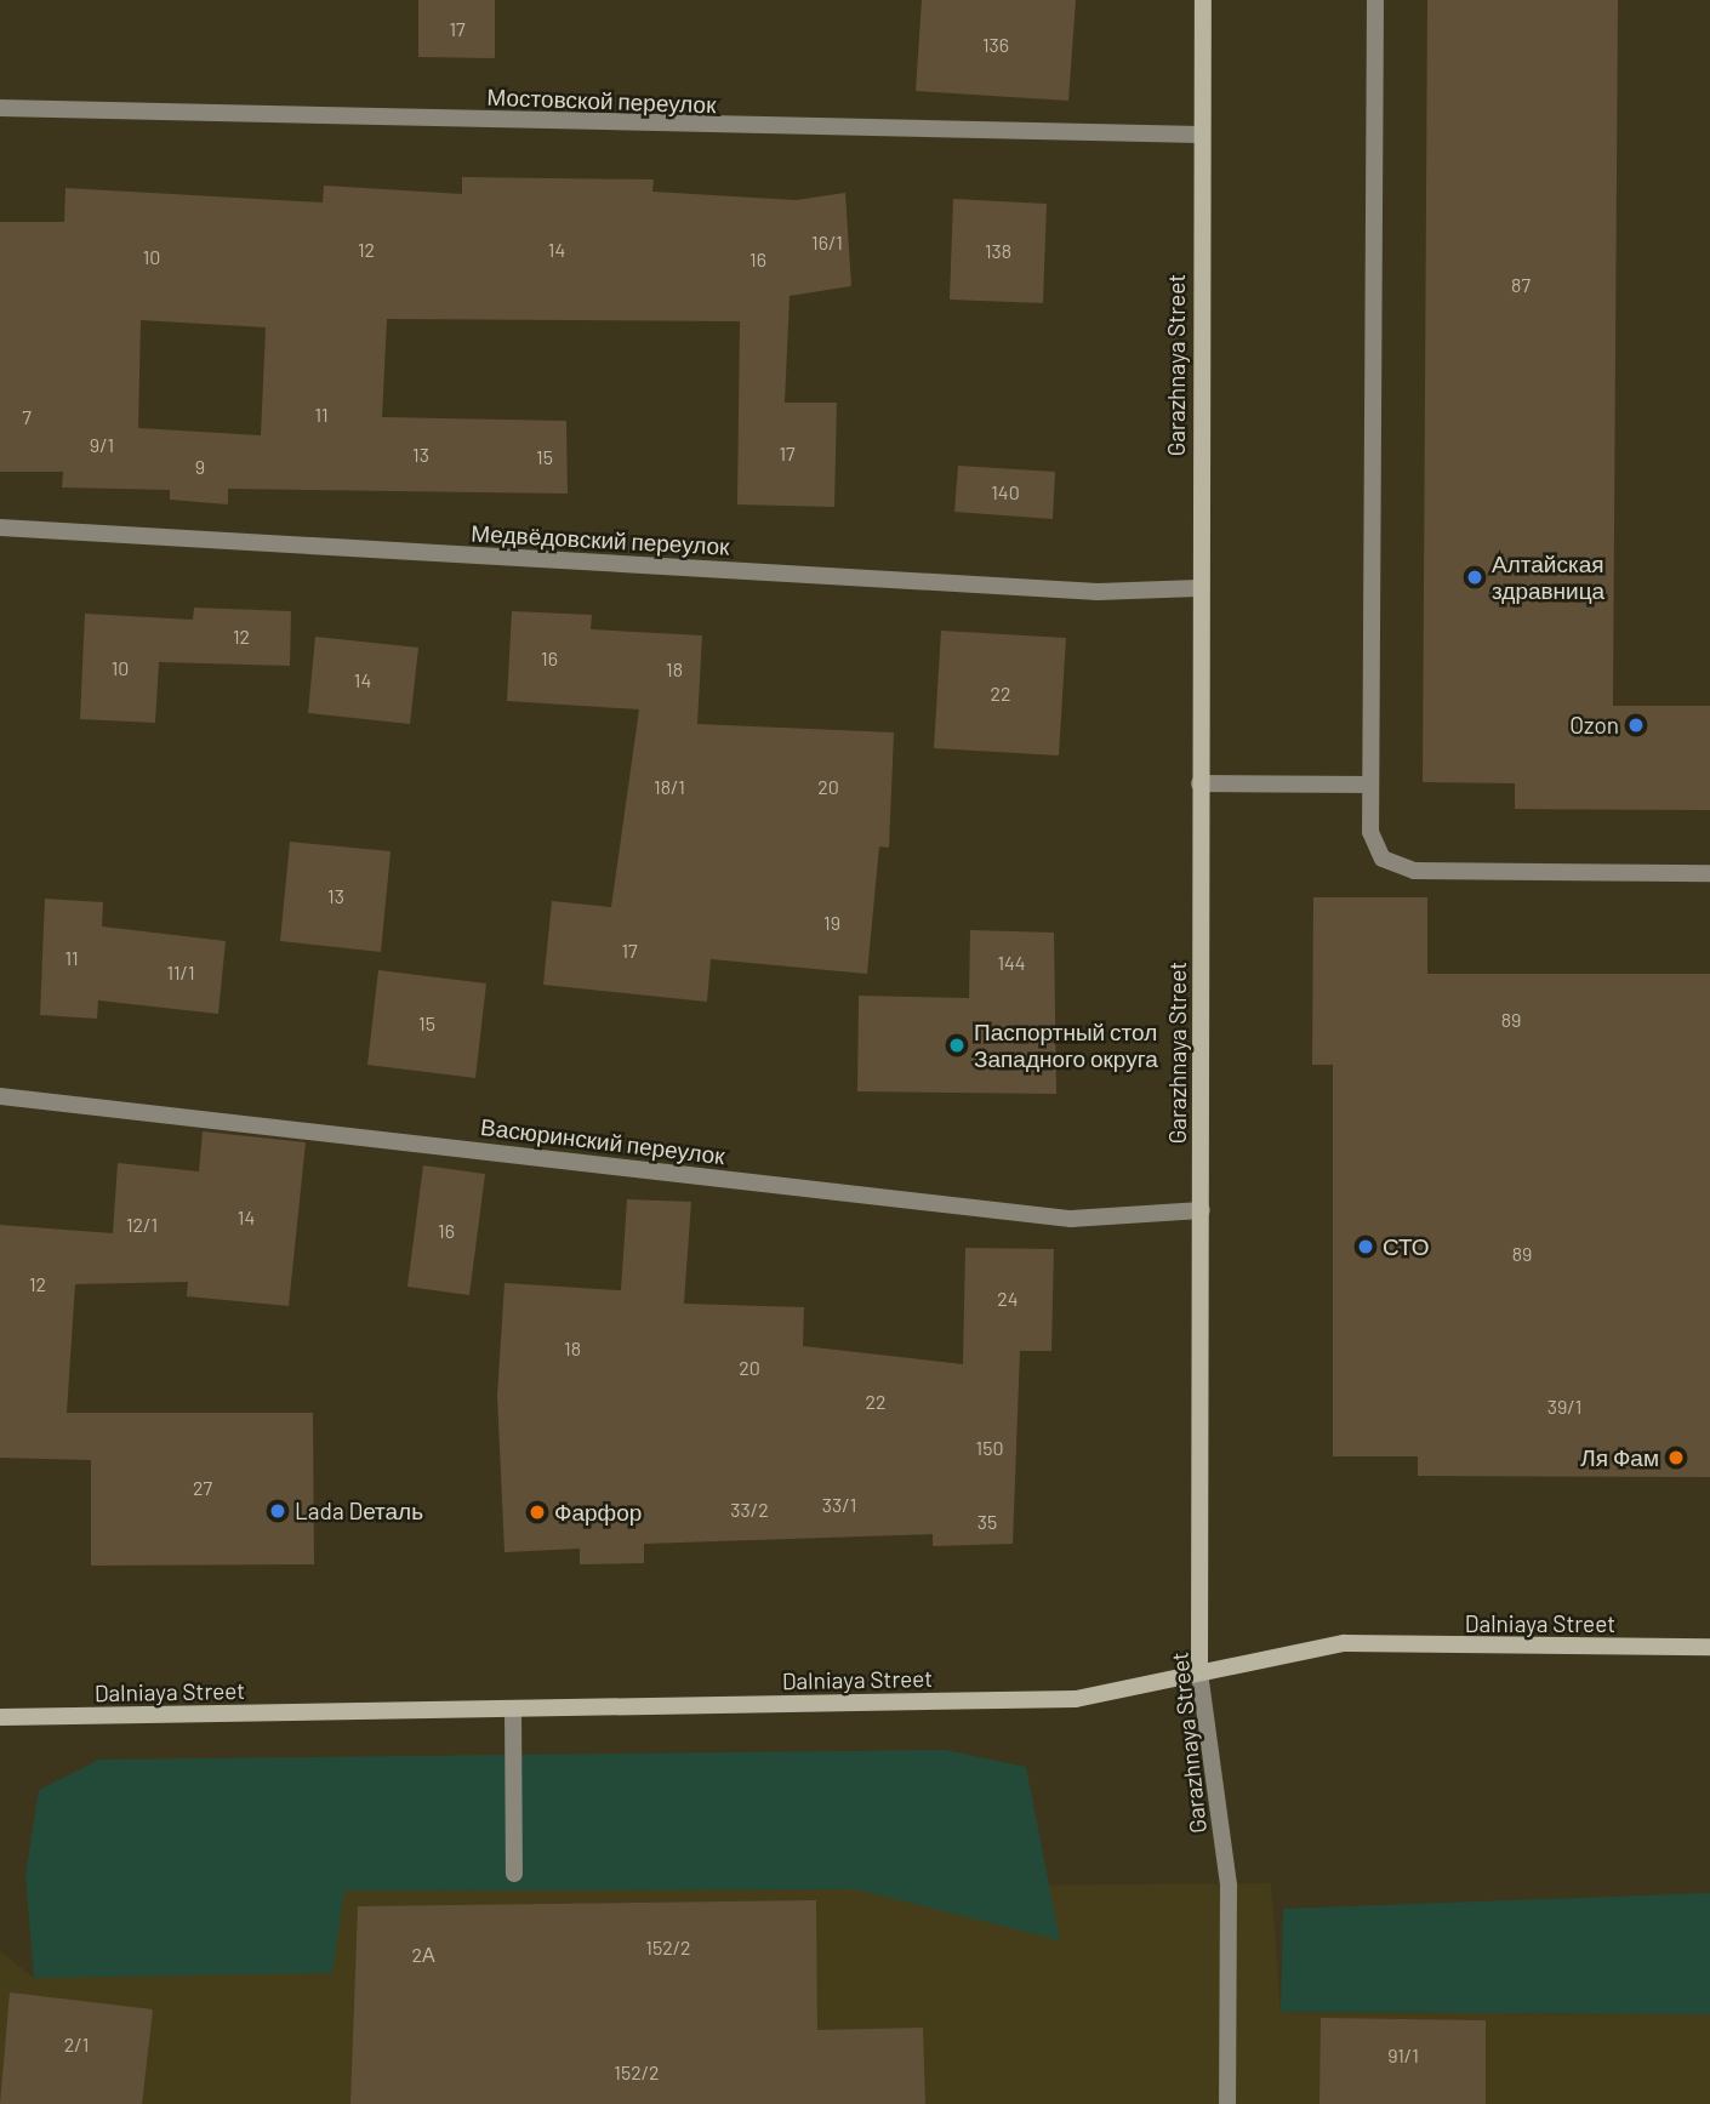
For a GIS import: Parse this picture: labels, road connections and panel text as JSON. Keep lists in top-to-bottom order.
{
  "streets": {
    "street": [
      "Мостовской переулок",
      "Garazhnaya Street",
      "Медвёдовский переулок",
      "Васюринский переулок",
      "Dalniaya Street"
    ]
  },
  "crossings": [
    ["Мостовской переулок", "Garazhnaya Street"],
    ["Garazhnaya Street", "Медвёдовский переулок"],
    ["Garazhnaya Street", "Васюринский переулок"],
    ["Garazhnaya Street", "Dalniaya Street"]
  ],
  "places": [
    "Алтайская здравница",
    "Ozon",
    "Паспортный стол Западного округа",
    "СТО",
    "Ля Фам",
    "Lada Dеталь",
    "Фарфор"
  ],
  "house_numbers": [
    "17",
    "136",
    "16/1",
    "12",
    "14",
    "138",
    "10",
    "16",
    "87",
    "11",
    "7",
    "9/1",
    "17",
    "13",
    "15",
    "9",
    "140",
    "12",
    "16",
    "10",
    "18",
    "14",
    "22",
    "18/1",
    "20",
    "13",
    "19",
    "17",
    "11",
    "144",
    "11/1",
    "89",
    "15",
    "14",
    "12/1",
    "16",
    "89",
    "12",
    "24",
    "18",
    "20",
    "22",
    "39/1",
    "150",
    "27",
    "33/1",
    "33/2",
    "35",
    "152/2",
    "2А",
    "2/1",
    "91/1",
    "152/2"
  ]
}
